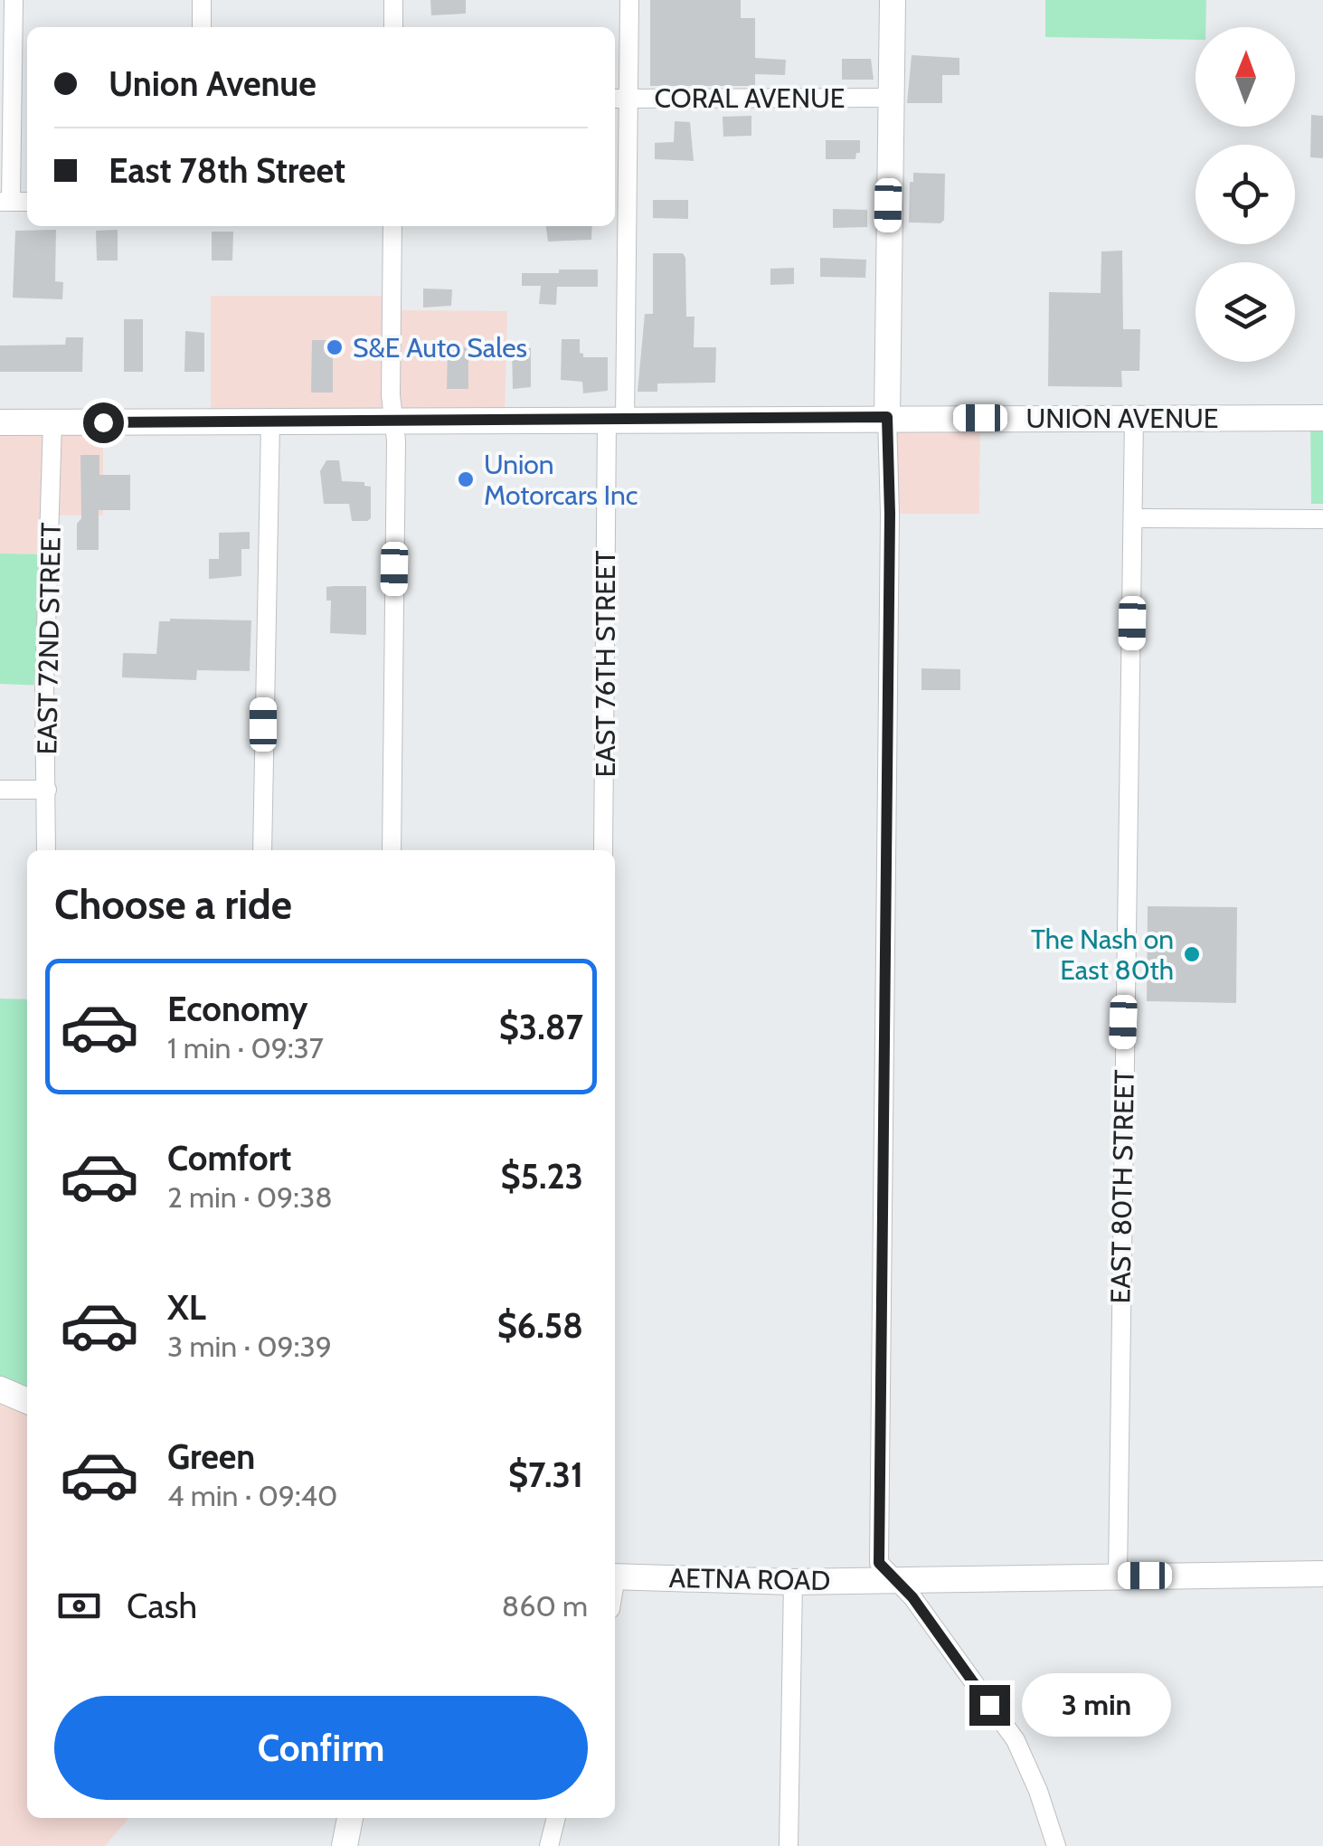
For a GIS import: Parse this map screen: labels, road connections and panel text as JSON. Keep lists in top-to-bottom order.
{
  "streets": {
    "main road": ["UNION AVENUE", "AETNA ROAD"],
    "street": [
      "CORAL AVENUE",
      "EAST 72ND STREET",
      "EAST 76TH STREET",
      "EAST 80TH STREET"
    ]
  },
  "crossings": [
    ["CORAL AVENUE", "EAST 76TH STREET"],
    ["UNION AVENUE", "EAST 72ND STREET"],
    ["UNION AVENUE", "EAST 76TH STREET"],
    ["UNION AVENUE", "EAST 80TH STREET"],
    ["EAST 80TH STREET", "AETNA ROAD"]
  ],
  "places": ["S&E Auto Sales", "Union Motorcars Inc", "The Nash on East 80th"],
  "north": "top",
  "page": {
    "banner": ["Union Avenue", "East 78th Street"],
    "heading": "Choose a ride",
    "list": [
      {
        "name": "Economy",
        "note": "1 min · 09:37",
        "value": "$3.87"
      },
      {
        "name": "Comfort",
        "note": "2 min · 09:38",
        "value": "$5.23"
      },
      {
        "name": "XL",
        "note": "3 min · 09:39",
        "value": "$6.58"
      },
      {
        "name": "Green",
        "note": "4 min · 09:40",
        "value": "$7.31"
      }
    ],
    "pay": ["Cash", "860 m"],
    "bubble": "3 min",
    "buttons": "Confirm"
  }
}
